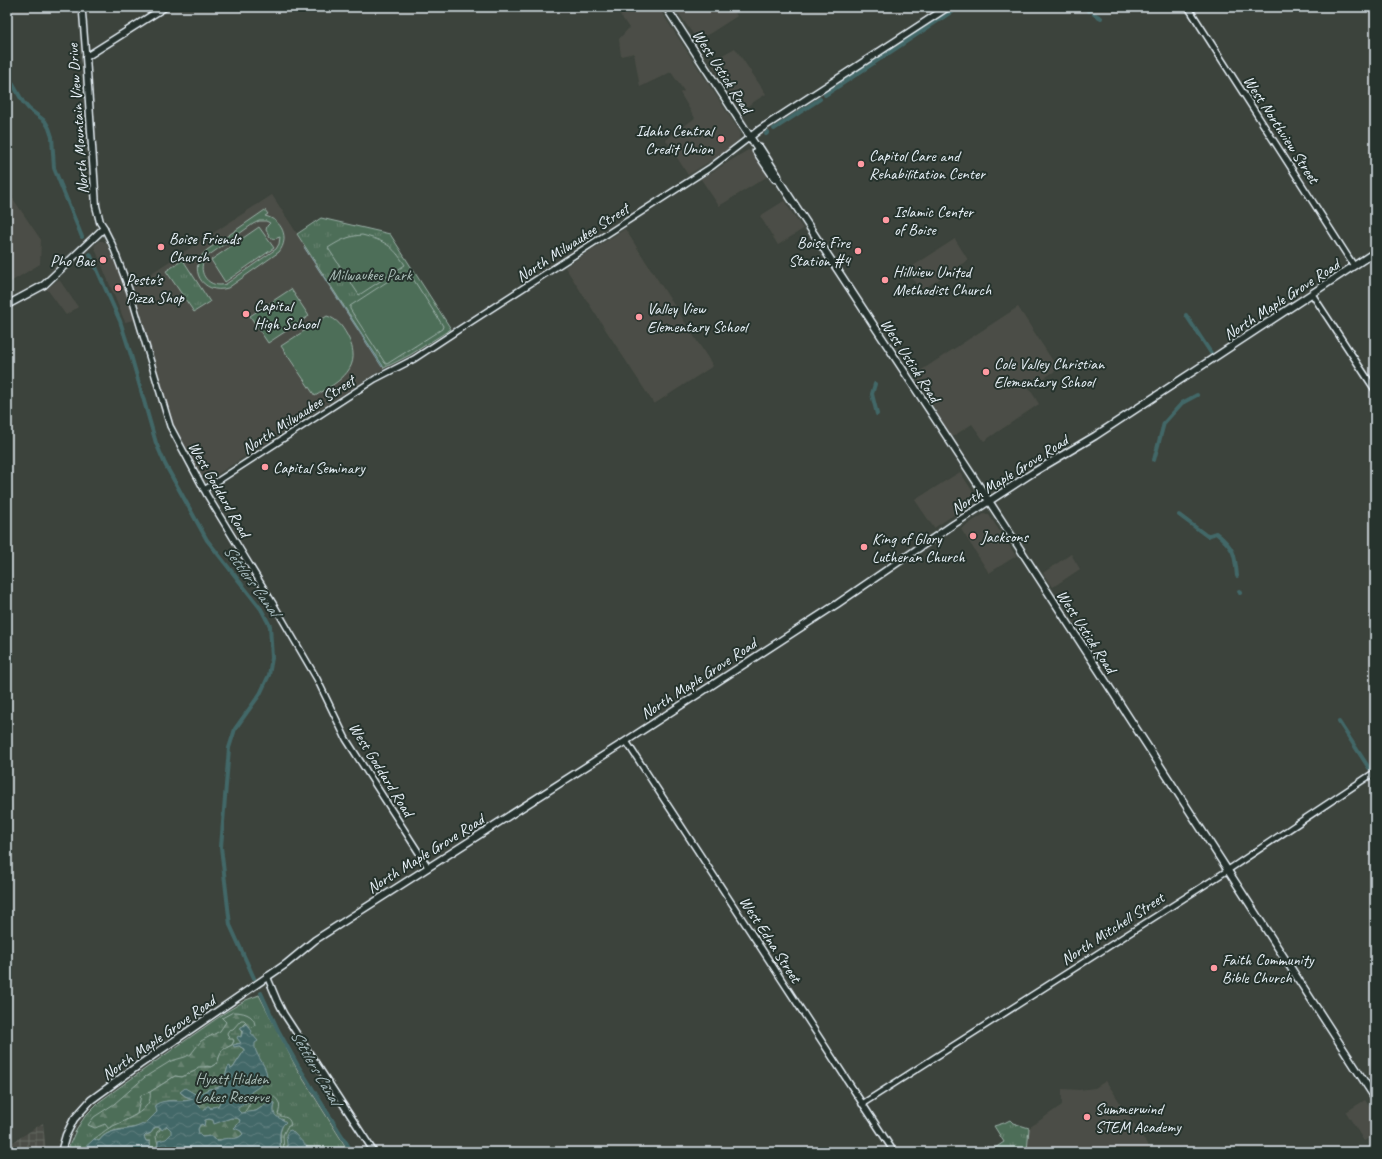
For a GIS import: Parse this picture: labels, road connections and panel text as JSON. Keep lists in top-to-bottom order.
{
  "streets": {
    "main road": [
      "West Ustick Road",
      "North Mountain View Drive",
      "North Milwaukee Street",
      "North Maple Grove Road"
    ],
    "street": [
      "West Northview Street",
      "West Goddard Road",
      "North Mitchell Street",
      "West Edna Street"
    ]
  },
  "crossings": [
    ["West Ustick Road", "North Milwaukee Street"],
    ["West Ustick Road", "North Maple Grove Road"],
    ["West Ustick Road", "North Mitchell Street"],
    ["North Mountain View Drive", "West Goddard Road"],
    ["West Northview Street", "North Maple Grove Road"],
    ["North Milwaukee Street", "West Goddard Road"],
    ["North Maple Grove Road", "West Goddard Road"],
    ["North Maple Grove Road", "West Edna Street"],
    ["North Mitchell Street", "West Edna Street"]
  ],
  "water": ["Settlers Canal"],
  "parks": ["Milwaukee Park", "Hyatt Hidden Lakes Reserve"],
  "places": [
    "Idaho Central Credit Union",
    "Capitol Care and Rehabilitation Center",
    "Islamic Center of Boise",
    "Boise Friends Church",
    "Boise Fire Station #4",
    "Pho Bac",
    "Hillview United Methodist Church",
    "Pesto's Pizza Shop",
    "Capital High School",
    "Valley View Elementary School",
    "Cole Valley Christian Elementary School",
    "Capital Seminary",
    "Jacksons",
    "King of Glory Lutheran Church",
    "Faith Community Bible Church",
    "Summerwind STEM Academy"
  ]
}
